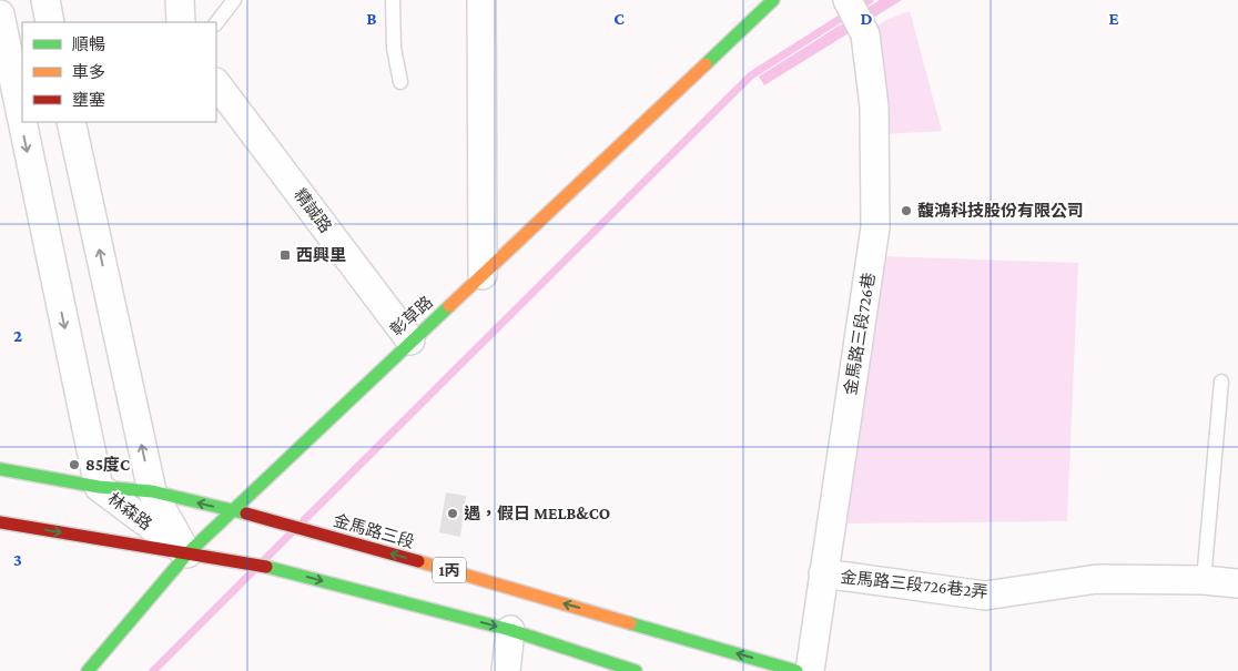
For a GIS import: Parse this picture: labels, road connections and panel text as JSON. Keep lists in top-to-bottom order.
{
  "streets": {
    "main road": ["彰草路", "金馬路三段", "1丙"],
    "street": [
      "精誠路",
      "金馬路三段726巷",
      "林森路",
      "金馬路三段726巷2弄"
    ]
  },
  "crossings": [
    ["精誠路", "彰草路"],
    ["彰草路", "林森路"],
    ["彰草路", "金馬路三段"],
    ["金馬路三段726巷", "金馬路三段726巷2弄"],
    ["林森路", "金馬路三段"]
  ],
  "places": {
    "other": ["馥鴻科技股份有限公司", "85度C", "遇，假日 MELB&CO"],
    "transit": ["西興里"]
  },
  "legend": ["順暢", "車多", "壅塞"],
  "grid": {
    "columns": [
      "B",
      "C",
      "D",
      "E"
    ],
    "rows": ["2", "3"]
  }
}
